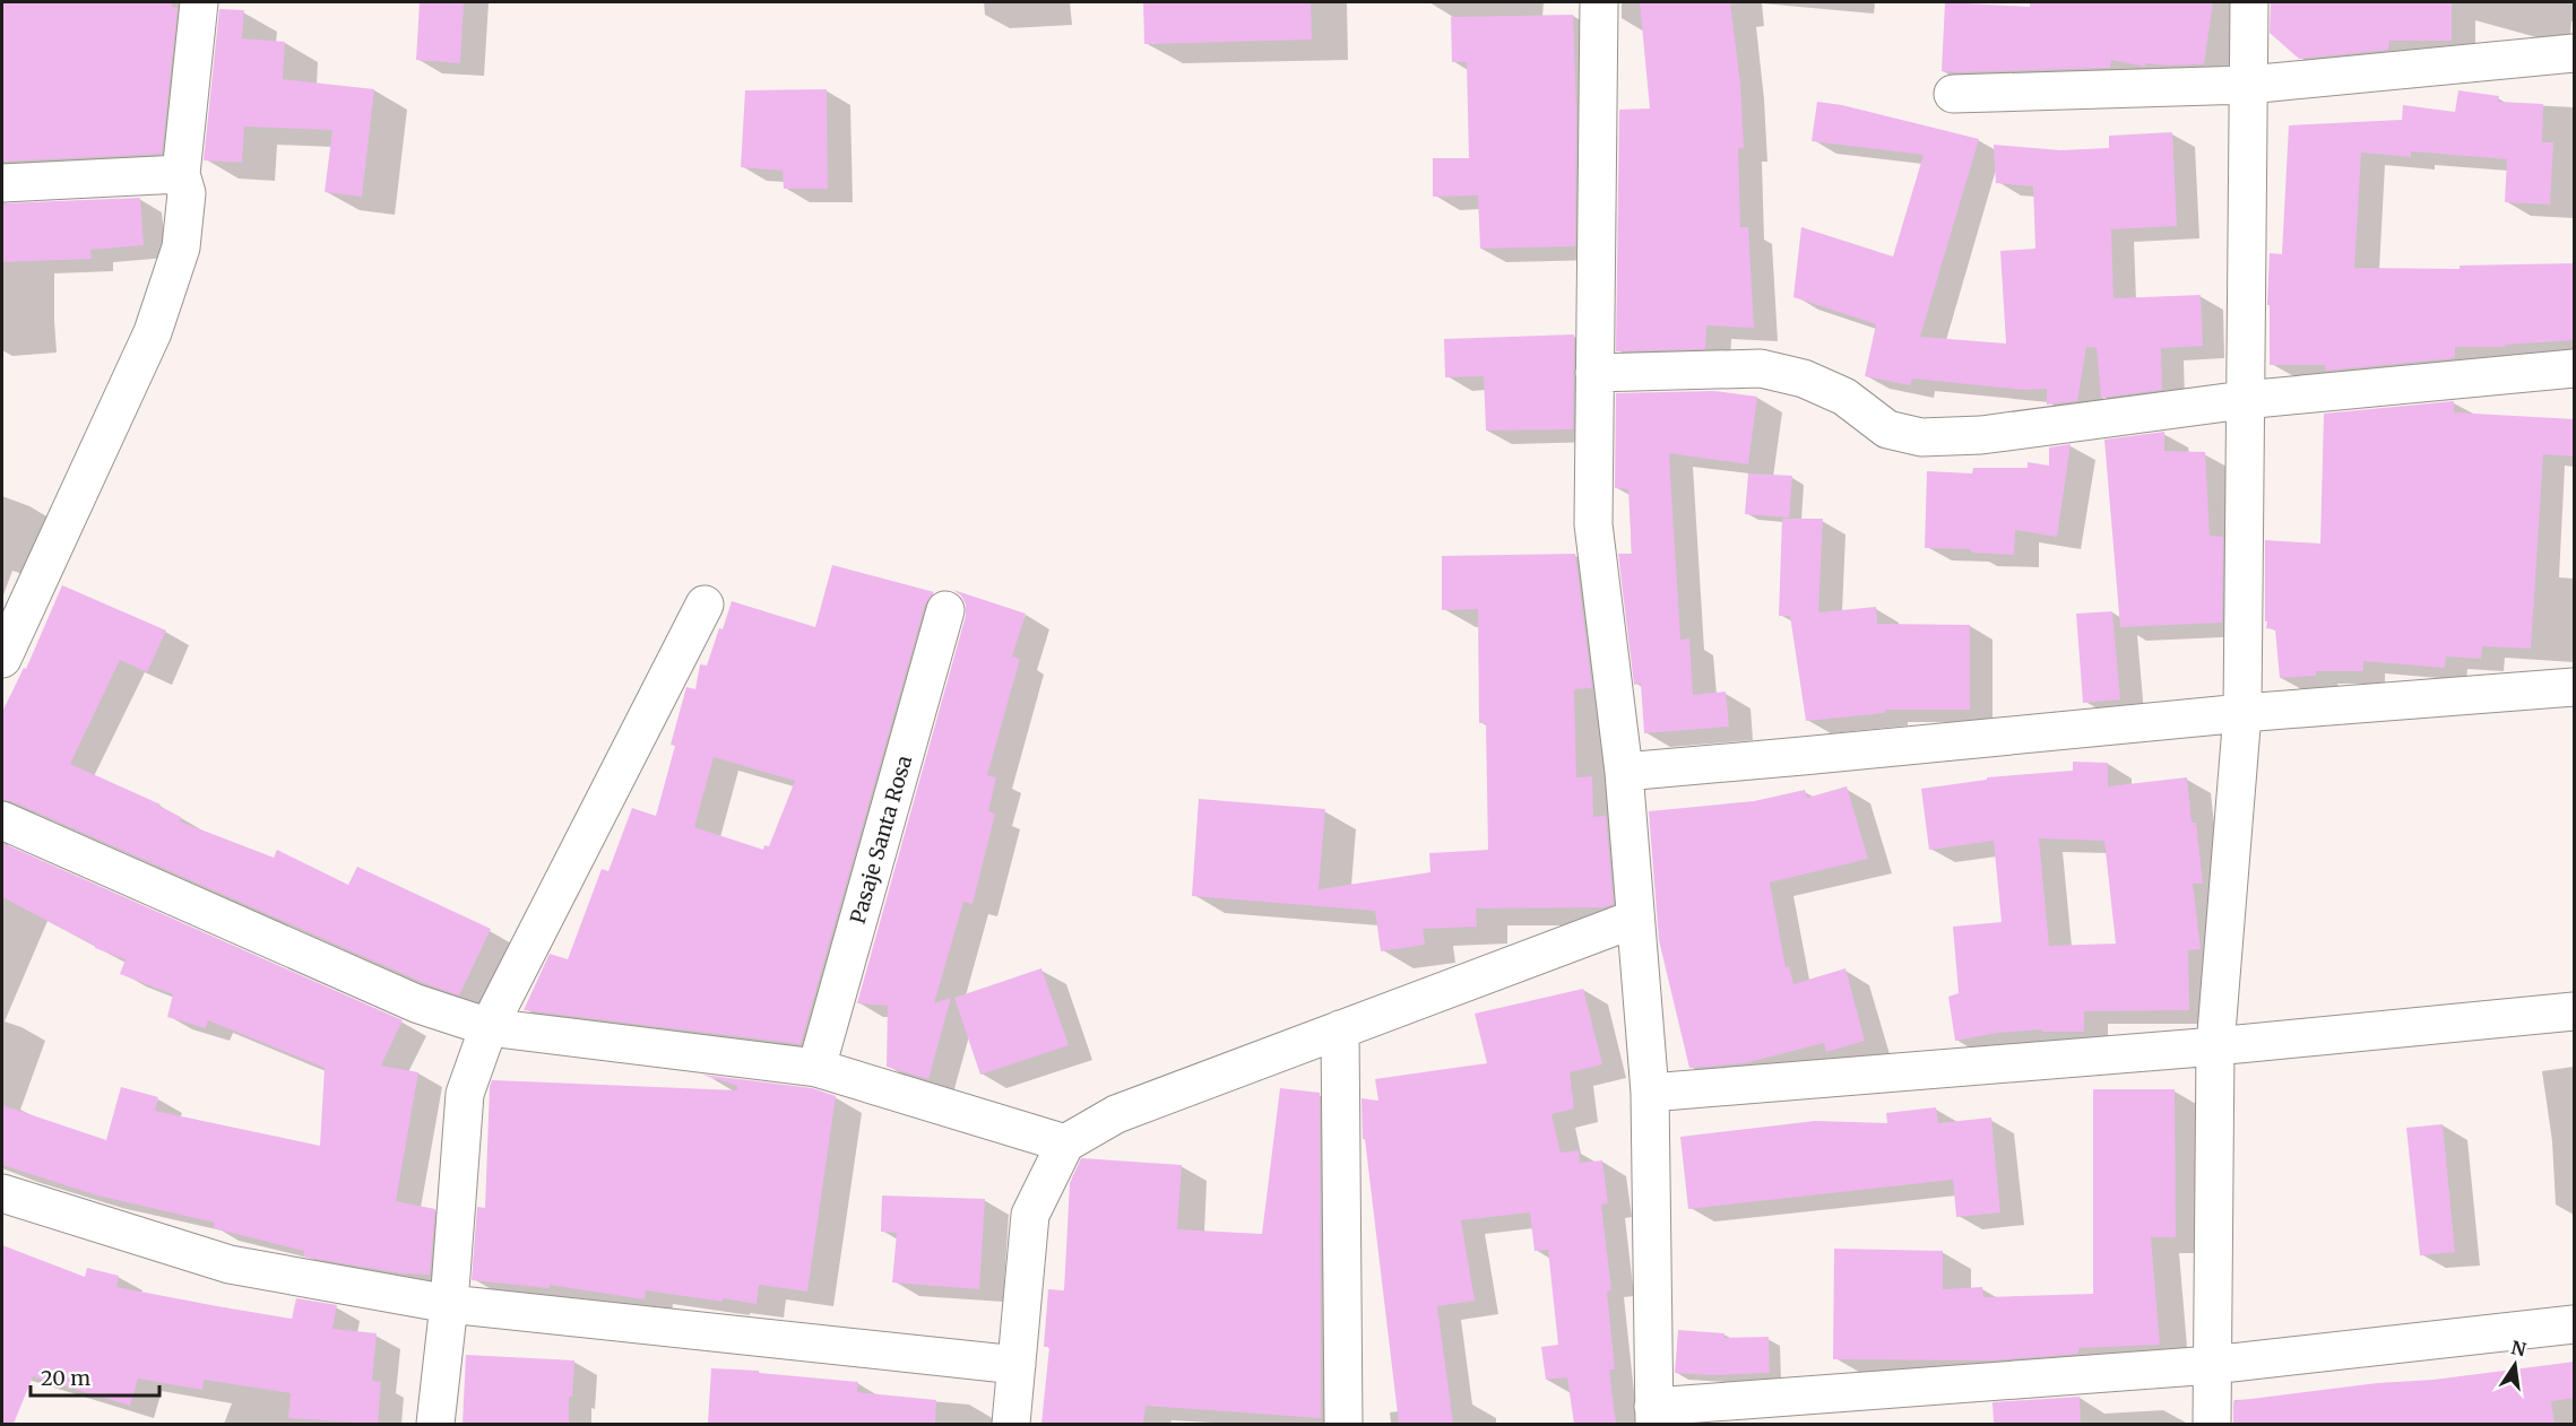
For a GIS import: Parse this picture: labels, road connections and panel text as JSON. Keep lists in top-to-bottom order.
{
  "streets": {
    "street": ["Pasaje Santa Rosa"]
  },
  "scale_bar": "20 m",
  "north": "top"
}
